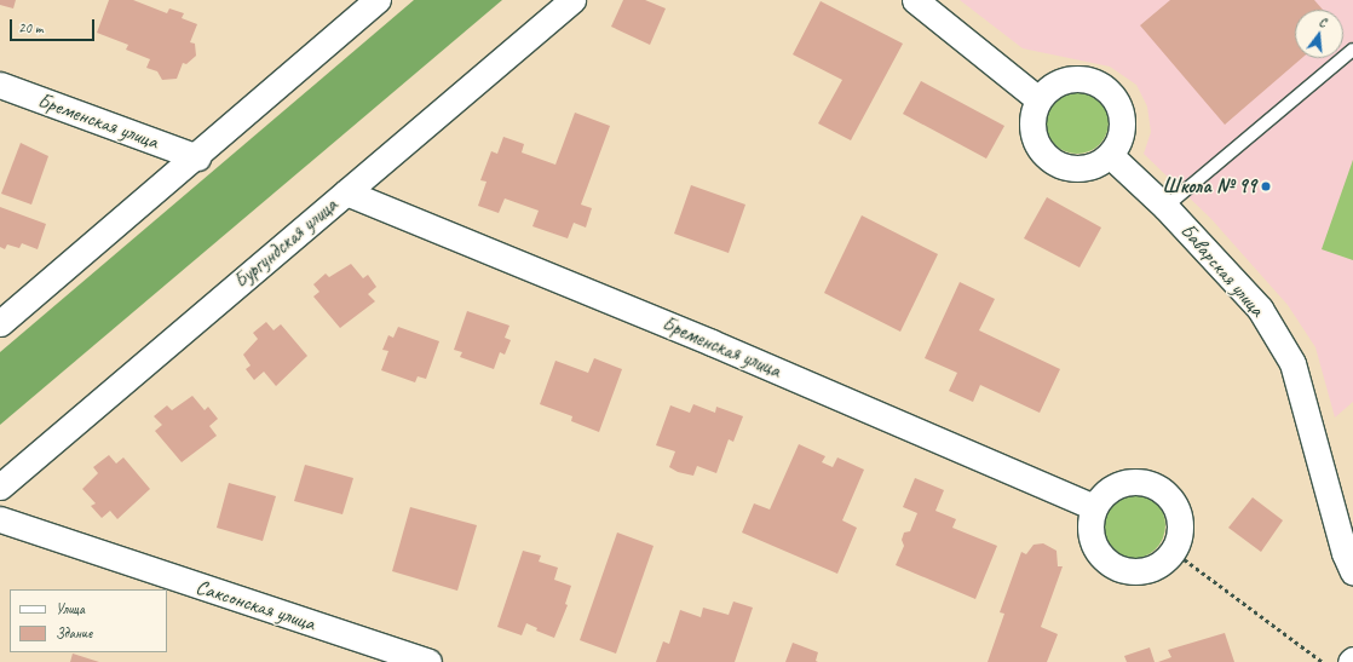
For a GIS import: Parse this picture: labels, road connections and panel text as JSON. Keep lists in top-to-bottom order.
{
  "streets": {
    "street": [
      "Бременская улица",
      "Бургундская улица",
      "Баварская улица",
      "Саксонская улица"
    ]
  },
  "crossings": [
    ["Бременская улица", "Бургундская улица"]
  ],
  "places": ["Школа № 99"],
  "legend": ["Улица", "Здание"],
  "scale_bar": "20 m",
  "north": "top"
}
